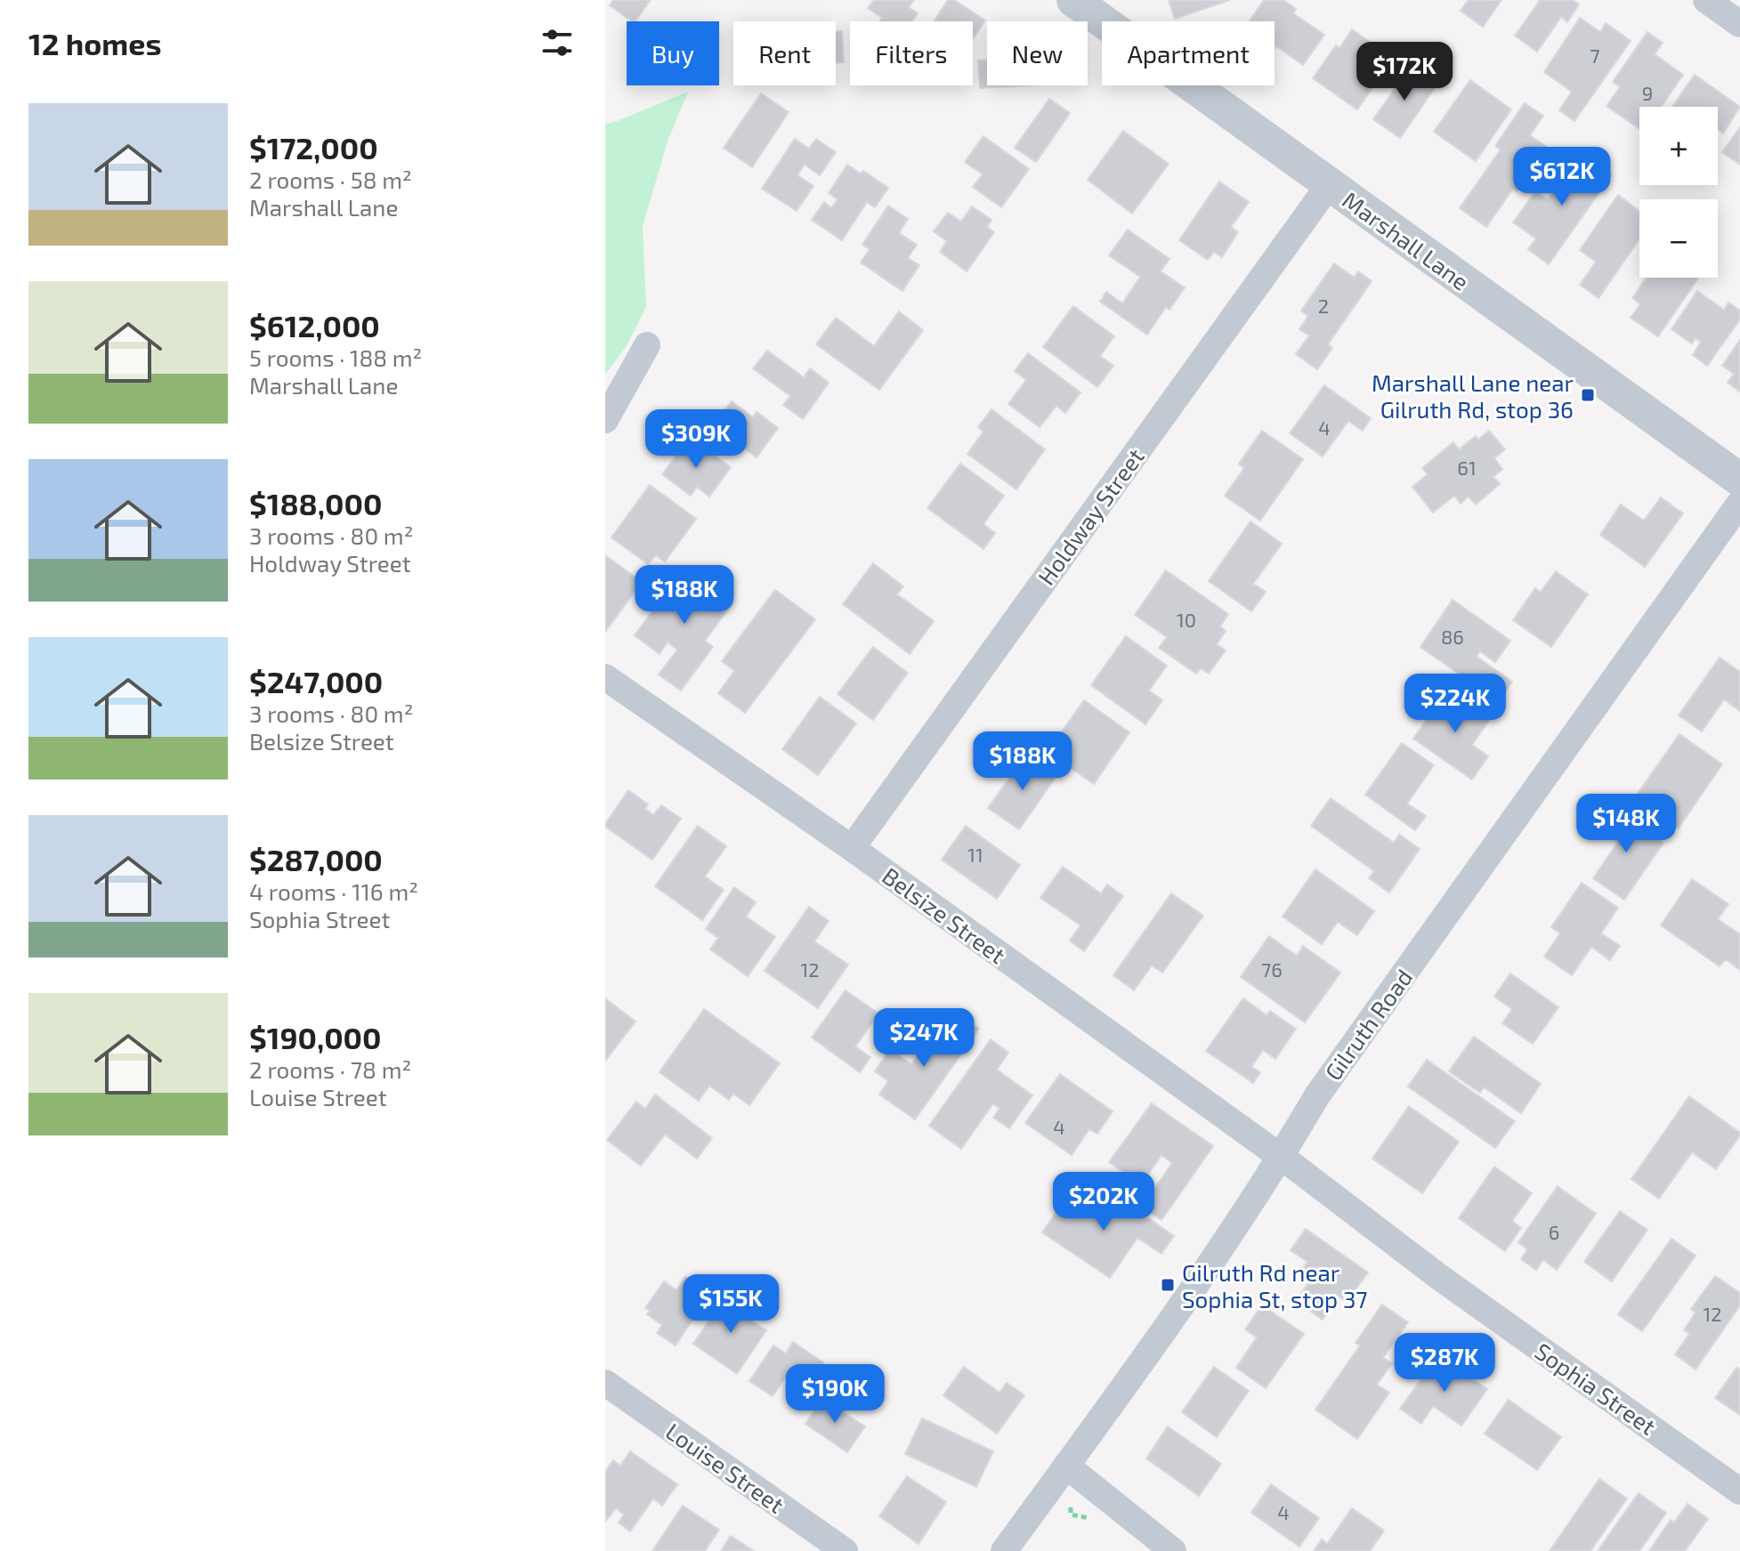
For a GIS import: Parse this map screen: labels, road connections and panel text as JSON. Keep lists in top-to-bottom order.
{
  "streets": {
    "street": [
      "Marshall Lane",
      "Holdway Street",
      "Belsize Street",
      "Gilruth Road",
      "Sophia Street",
      "Louise Street"
    ]
  },
  "crossings": [
    ["Marshall Lane", "Holdway Street"],
    ["Holdway Street", "Belsize Street"],
    ["Belsize Street", "Gilruth Road"],
    ["Belsize Street", "Sophia Street"],
    ["Gilruth Road", "Sophia Street"]
  ],
  "places": {
    "transit": ["Marshall Lane near Gilruth Rd, stop 36", "Gilruth Rd near Sophia St, stop 37"]
  },
  "house_numbers": [
    "7",
    "9",
    "2",
    "4",
    "61",
    "10",
    "86",
    "11",
    "12",
    "76",
    "4",
    "6",
    "12",
    "4"
  ],
  "page": {
    "heading": "12 homes",
    "chip": [
      "Buy",
      "Rent",
      "Filters",
      "New",
      "Apartment"
    ],
    "price": [
      "$172K",
      "$612K",
      "$309K",
      "$188K",
      "$224K",
      "$188K",
      "$148K",
      "$247K",
      "$202K",
      "$155K",
      "$287K",
      "$190K"
    ],
    "list": [
      {
        "name": "$172,000",
        "note": "2 rooms · 58 m² · Marshall Lane"
      },
      {
        "name": "$612,000",
        "note": "5 rooms · 188 m² · Marshall Lane"
      },
      {
        "name": "$188,000",
        "note": "3 rooms · 80 m² · Holdway Street"
      },
      {
        "name": "$247,000",
        "note": "3 rooms · 80 m² · Belsize Street"
      },
      {
        "name": "$287,000",
        "note": "4 rooms · 116 m² · Sophia Street"
      },
      {
        "name": "$190,000",
        "note": "2 rooms · 78 m² · Louise Street"
      }
    ],
    "map_buttons": ["+", "−"]
  }
}
